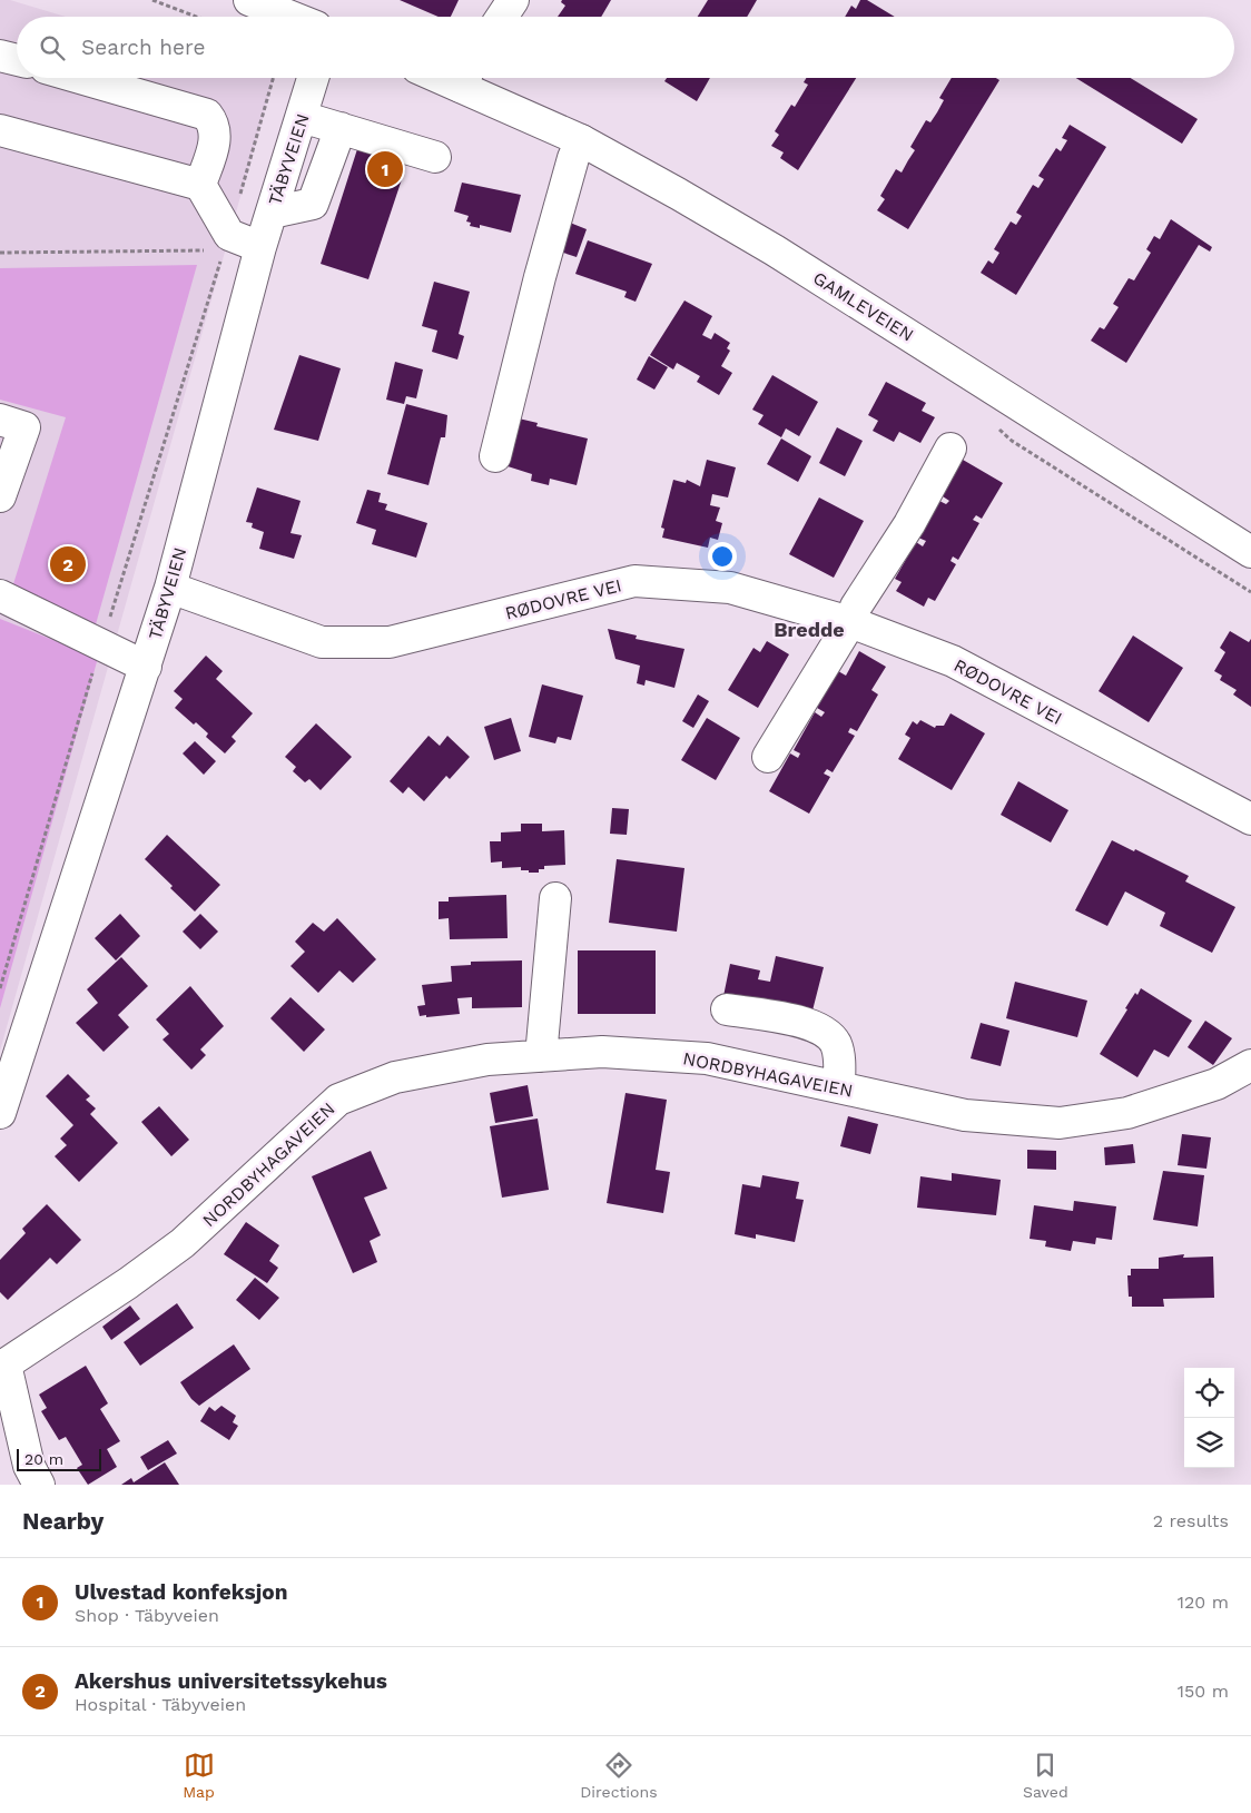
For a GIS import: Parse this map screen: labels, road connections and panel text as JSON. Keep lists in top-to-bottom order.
{
  "streets": {
    "street": [
      "TÄBYVEIEN",
      "GAMLEVEIEN",
      "RØDOVRE VEI",
      "NORDBYHAGAVEIEN"
    ]
  },
  "crossings": [
    ["TÄBYVEIEN", "RØDOVRE VEI"]
  ],
  "districts": ["Bredde"],
  "scale_bar": "20 m",
  "page": {
    "search": "Search here",
    "pins": ["1", "2"],
    "scale": "20 m",
    "heading": ["Nearby", "2 results"],
    "list": [
      {
        "mark": "1",
        "name": "Ulvestad konfeksjon",
        "note": "Shop · Täbyveien",
        "value": "120 m"
      },
      {
        "mark": "2",
        "name": "Akershus universitetssykehus",
        "note": "Hospital · Täbyveien",
        "value": "150 m"
      }
    ],
    "nav": ["Map", "Directions", "Saved"]
  }
}
